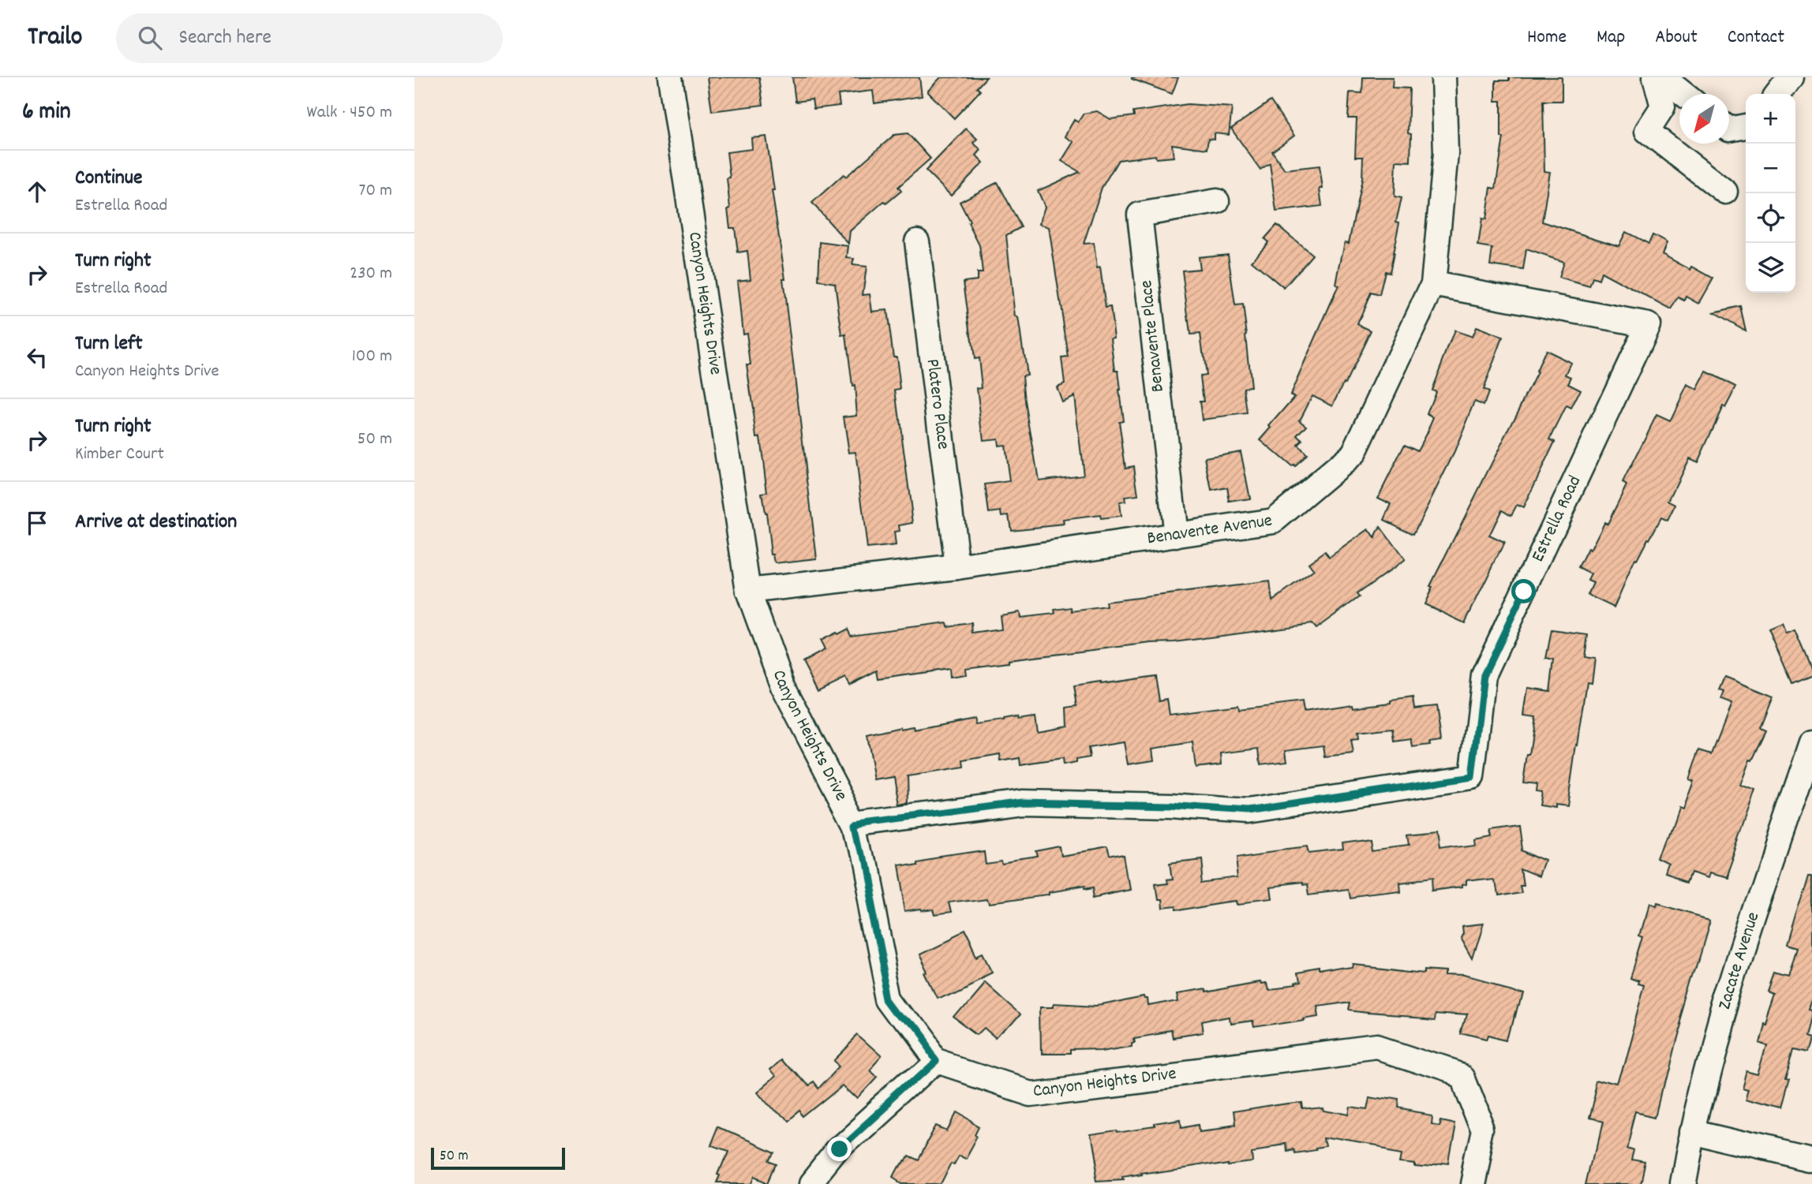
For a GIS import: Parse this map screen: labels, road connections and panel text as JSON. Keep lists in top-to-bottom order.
{
  "streets": {
    "street": [
      "Canyon Heights Drive",
      "Benavente Place",
      "Platero Place",
      "Estrella Road",
      "Benavente Avenue",
      "Zacate Avenue"
    ]
  },
  "crossings": [
    ["Canyon Heights Drive", "Estrella Road"],
    ["Canyon Heights Drive", "Benavente Avenue"],
    ["Benavente Place", "Benavente Avenue"],
    ["Platero Place", "Benavente Avenue"],
    ["Estrella Road", "Benavente Avenue"]
  ],
  "scale_bar": "50 m",
  "north": "bottom left",
  "page": {
    "header": "Trailo",
    "search": "Search here",
    "nav": [
      "Home",
      "Map",
      "About",
      "Contact"
    ],
    "heading": ["6 min", "Walk · 450 m"],
    "map_buttons": ["+", "−"],
    "list": [
      ["Continue", "Estrella Road", "70 m"],
      ["Turn right", "Estrella Road", "230 m"],
      ["Turn left", "Canyon Heights Drive", "100 m"],
      ["Turn right", "Kimber Court", "50 m"],
      "Arrive at destination"
    ],
    "scale": "50 m"
  }
}
